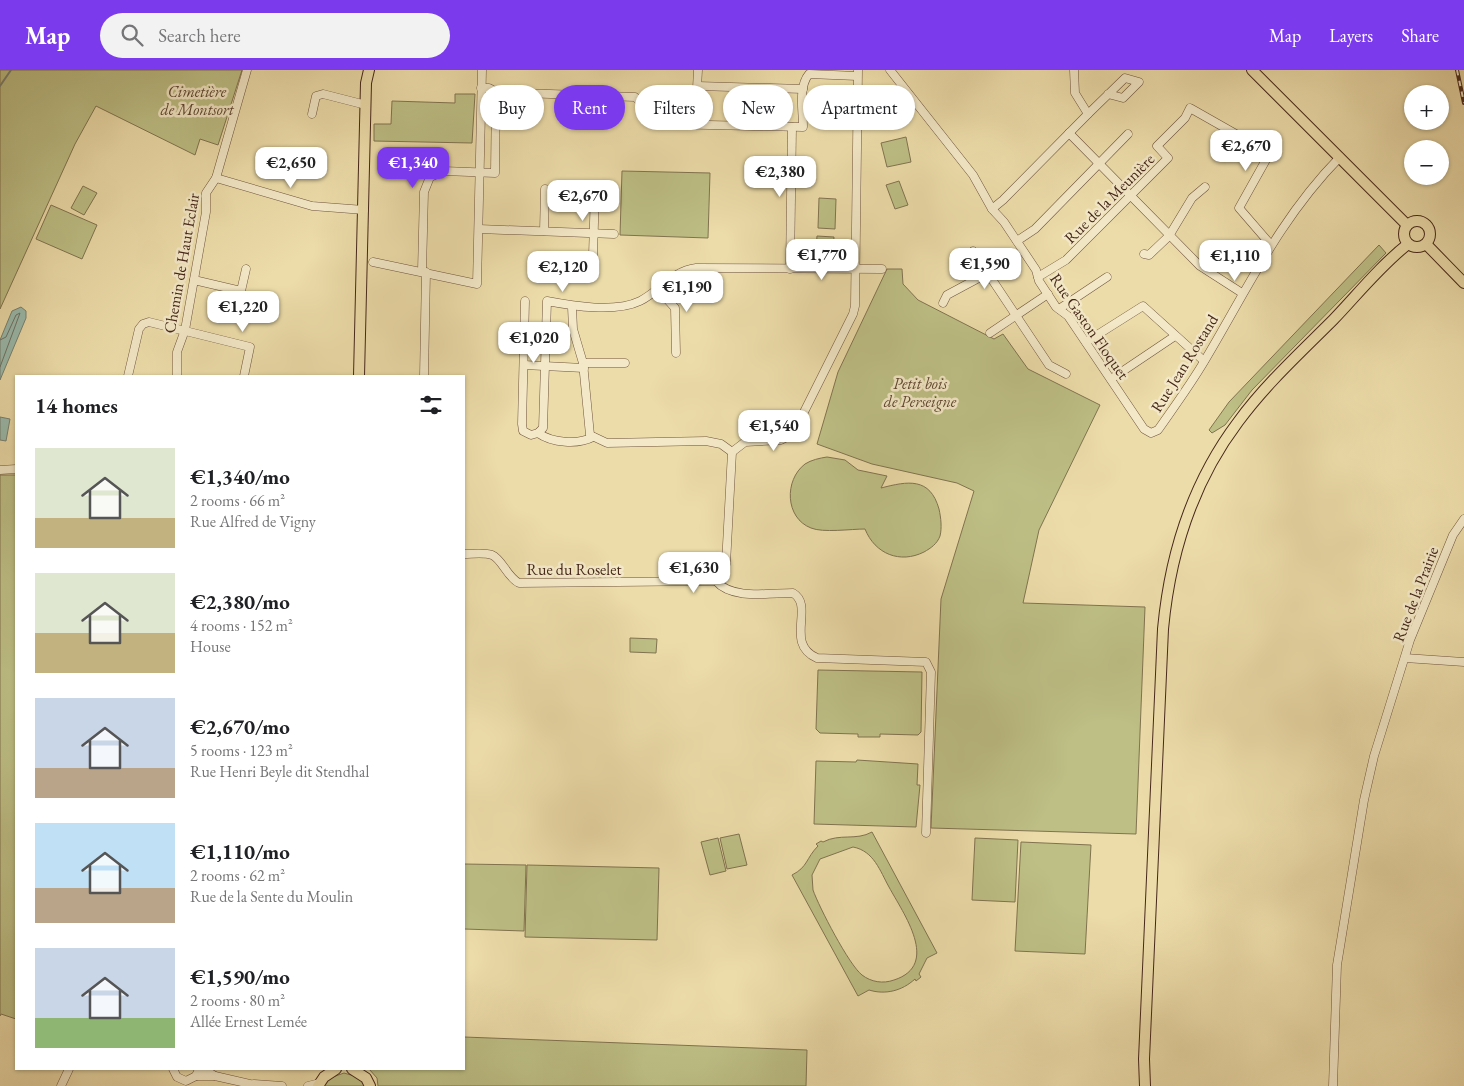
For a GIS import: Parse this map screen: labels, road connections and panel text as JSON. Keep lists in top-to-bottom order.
{
  "streets": {
    "street": [
      "Rue de la Meunière",
      "Chemin de Haut Eclair",
      "Rue Gaston Floquet",
      "Rue Jean Rostand",
      "Rue du Roselet",
      "Rue de la Prairie"
    ]
  },
  "crossings": [
    ["Rue de la Meunière", "Rue Gaston Floquet"],
    ["Rue de la Meunière", "Rue Jean Rostand"],
    ["Rue Gaston Floquet", "Rue Jean Rostand"]
  ],
  "parks": ["Cimetière de Montsort", "Petit bois de Perseigne"],
  "page": {
    "header": "Map",
    "search": "Search here",
    "nav": ["Map", "Layers", "Share"],
    "map_buttons": ["+", "−"],
    "chip": [
      "Buy",
      "Rent",
      "Filters",
      "New",
      "Apartment"
    ],
    "price": [
      "€2,670",
      "€2,650",
      "€1,340",
      "€2,380",
      "€2,670",
      "€1,770",
      "€1,110",
      "€1,590",
      "€2,120",
      "€1,190",
      "€1,220",
      "€1,020",
      "€1,540",
      "€1,630"
    ],
    "heading": "14 homes",
    "list": [
      {
        "name": "€1,340/mo",
        "note": "2 rooms · 66 m² · Rue Alfred de Vigny"
      },
      {
        "name": "€2,380/mo",
        "note": "4 rooms · 152 m² · House"
      },
      {
        "name": "€2,670/mo",
        "note": "5 rooms · 123 m² · Rue Henri Beyle dit Stendhal"
      },
      {
        "name": "€1,110/mo",
        "note": "2 rooms · 62 m² · Rue de la Sente du Moulin"
      },
      {
        "name": "€1,590/mo",
        "note": "2 rooms · 80 m² · Allée Ernest Lemée"
      }
    ]
  }
}
